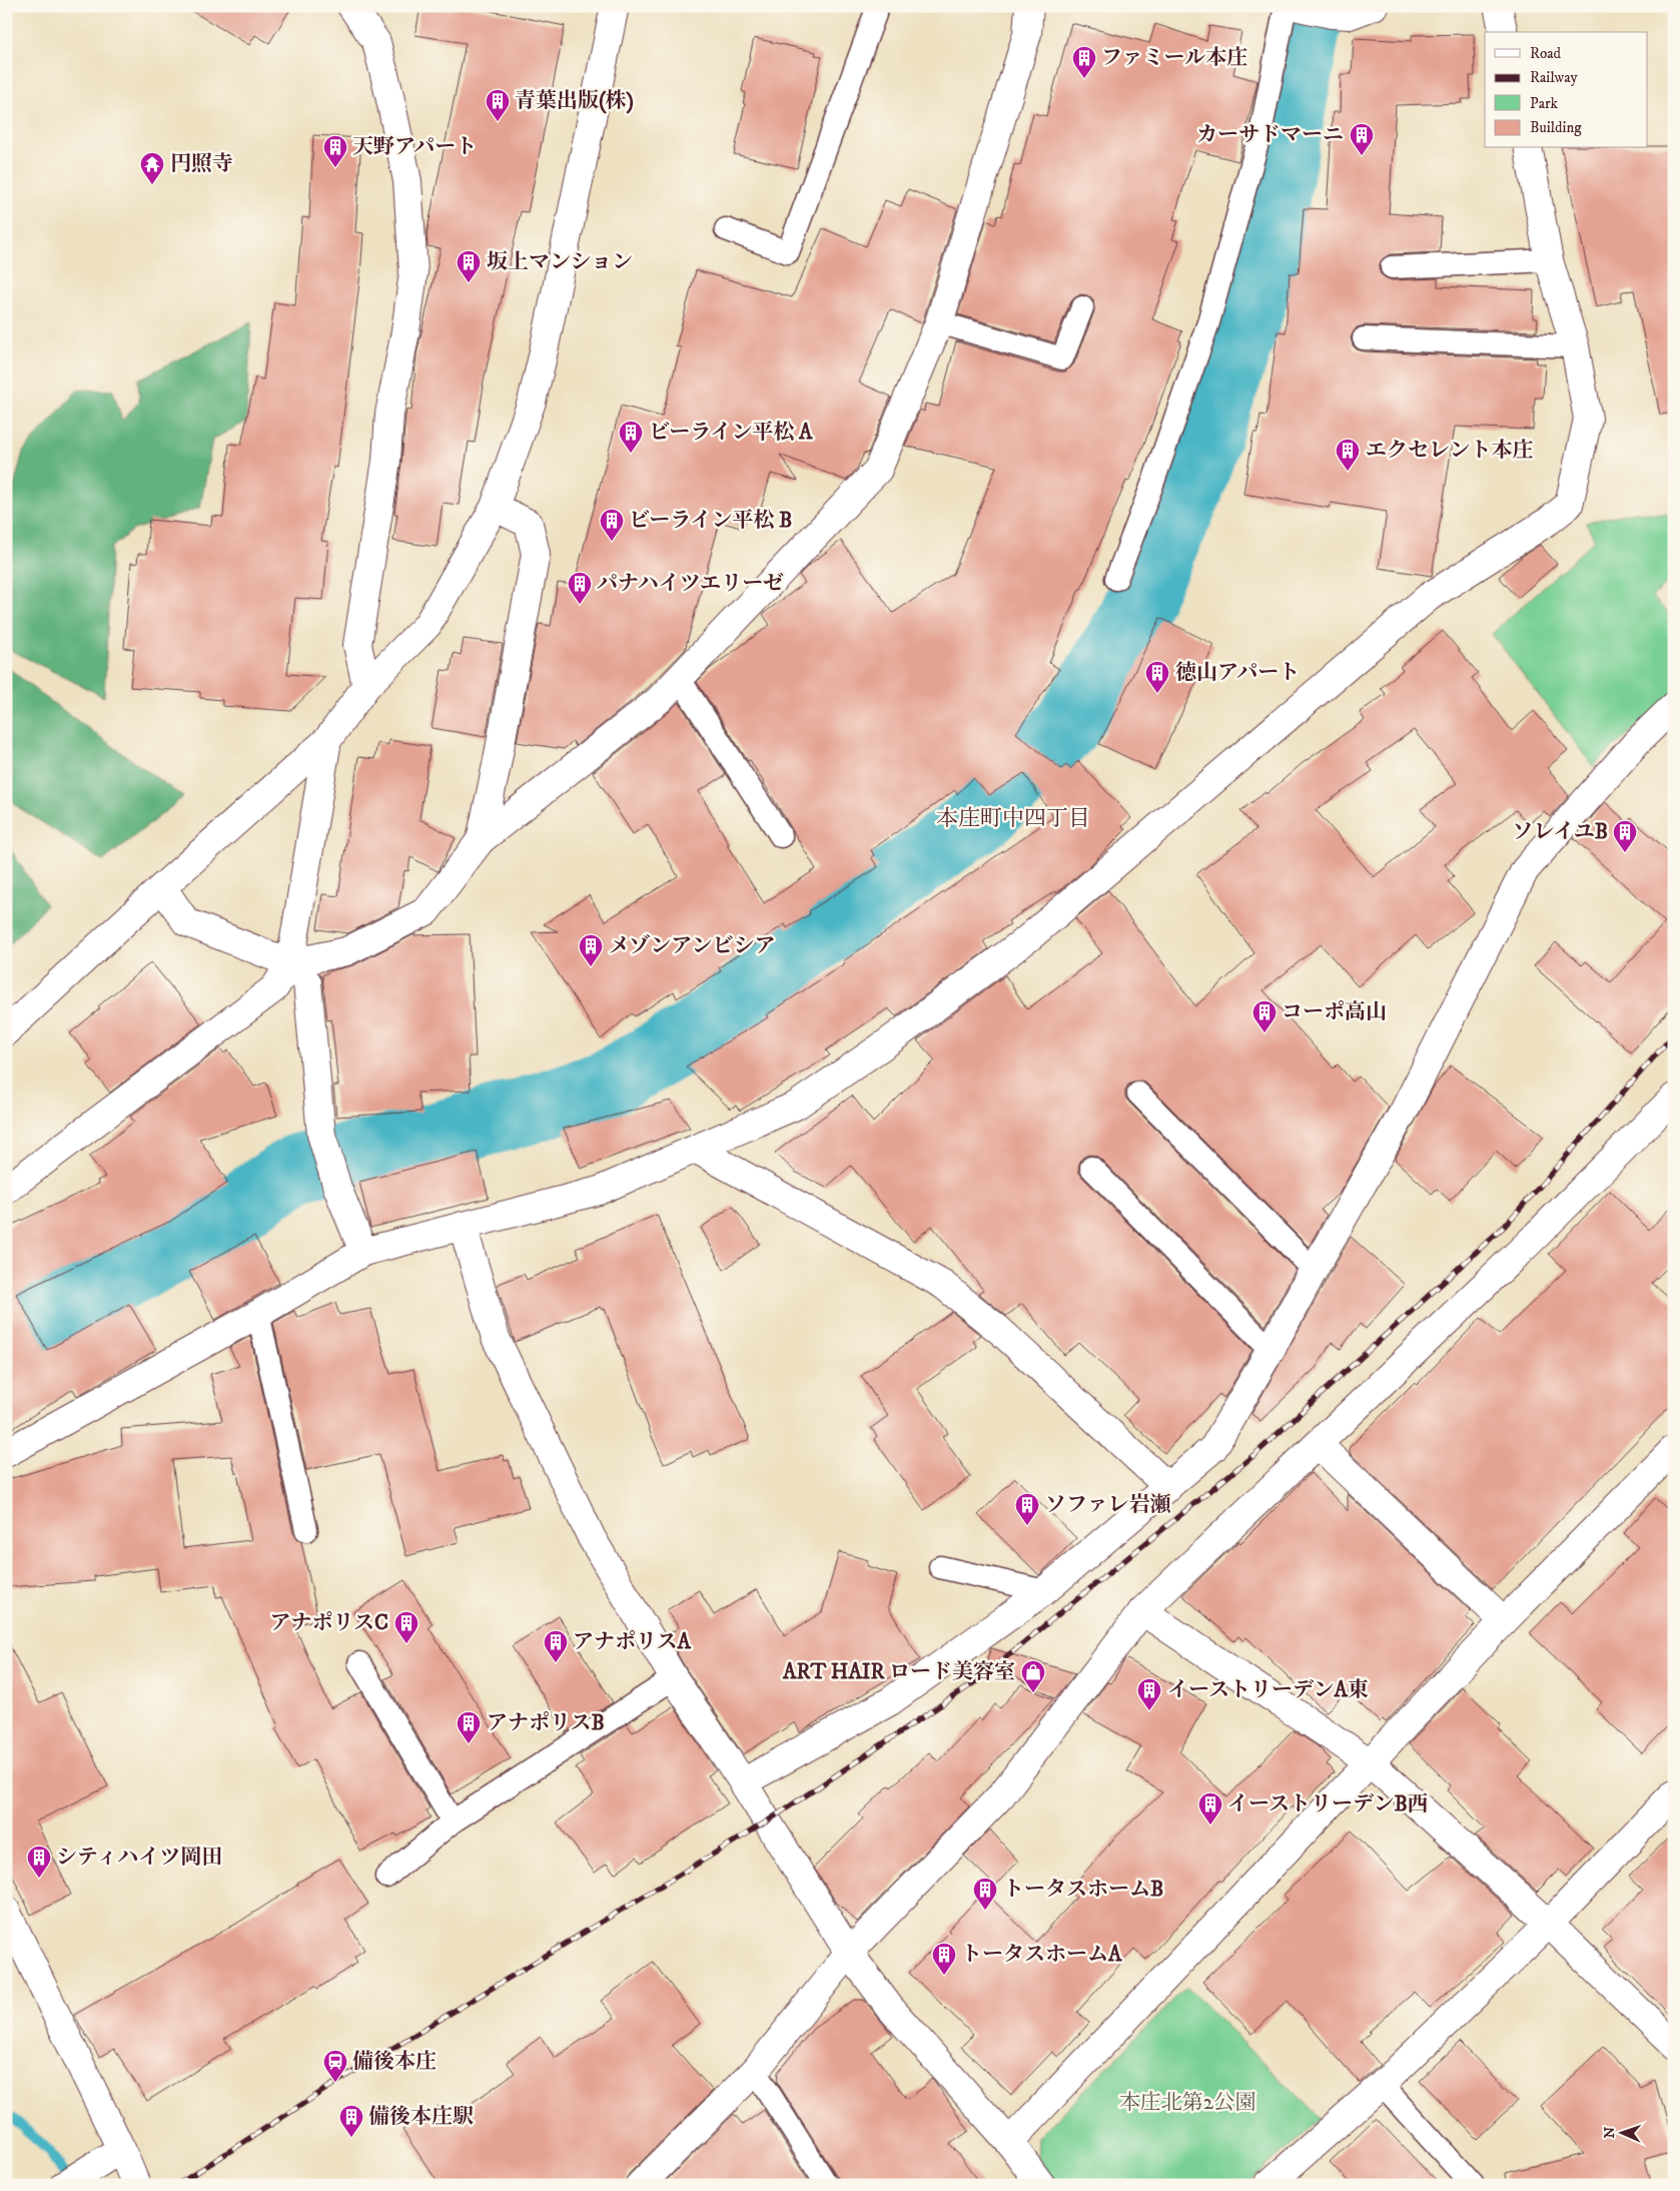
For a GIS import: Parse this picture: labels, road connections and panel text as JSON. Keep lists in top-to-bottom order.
{
  "districts": ["本庄町中四丁目"],
  "parks": ["本庄北第2公園"],
  "places": {
    "building": [
      "ファミール本庄",
      "青葉出版(株)",
      "カーサドマーニ",
      "天野アパート",
      "坂上マンション",
      "ビーライン平松 A",
      "エクセレント本庄",
      "ビーライン平松 B",
      "パナハイツエリーゼ",
      "徳山アパート",
      "ソレイユB",
      "メゾンアンビシア",
      "コーポ高山",
      "ソファレ岩瀬",
      "アナポリスC",
      "アナポリスA",
      "イーストリーデンA東",
      "アナポリスB",
      "イーストリーデンB西",
      "シティハイツ岡田",
      "トータスホームB",
      "トータスホームA",
      "備後本庄駅"
    ],
    "temple": ["円照寺"],
    "shop": ["ART HAIR ロード美容室"],
    "station": ["備後本庄"]
  },
  "legend": [
    "Road",
    "Railway",
    "Park",
    "Building"
  ],
  "north": "left"
}
